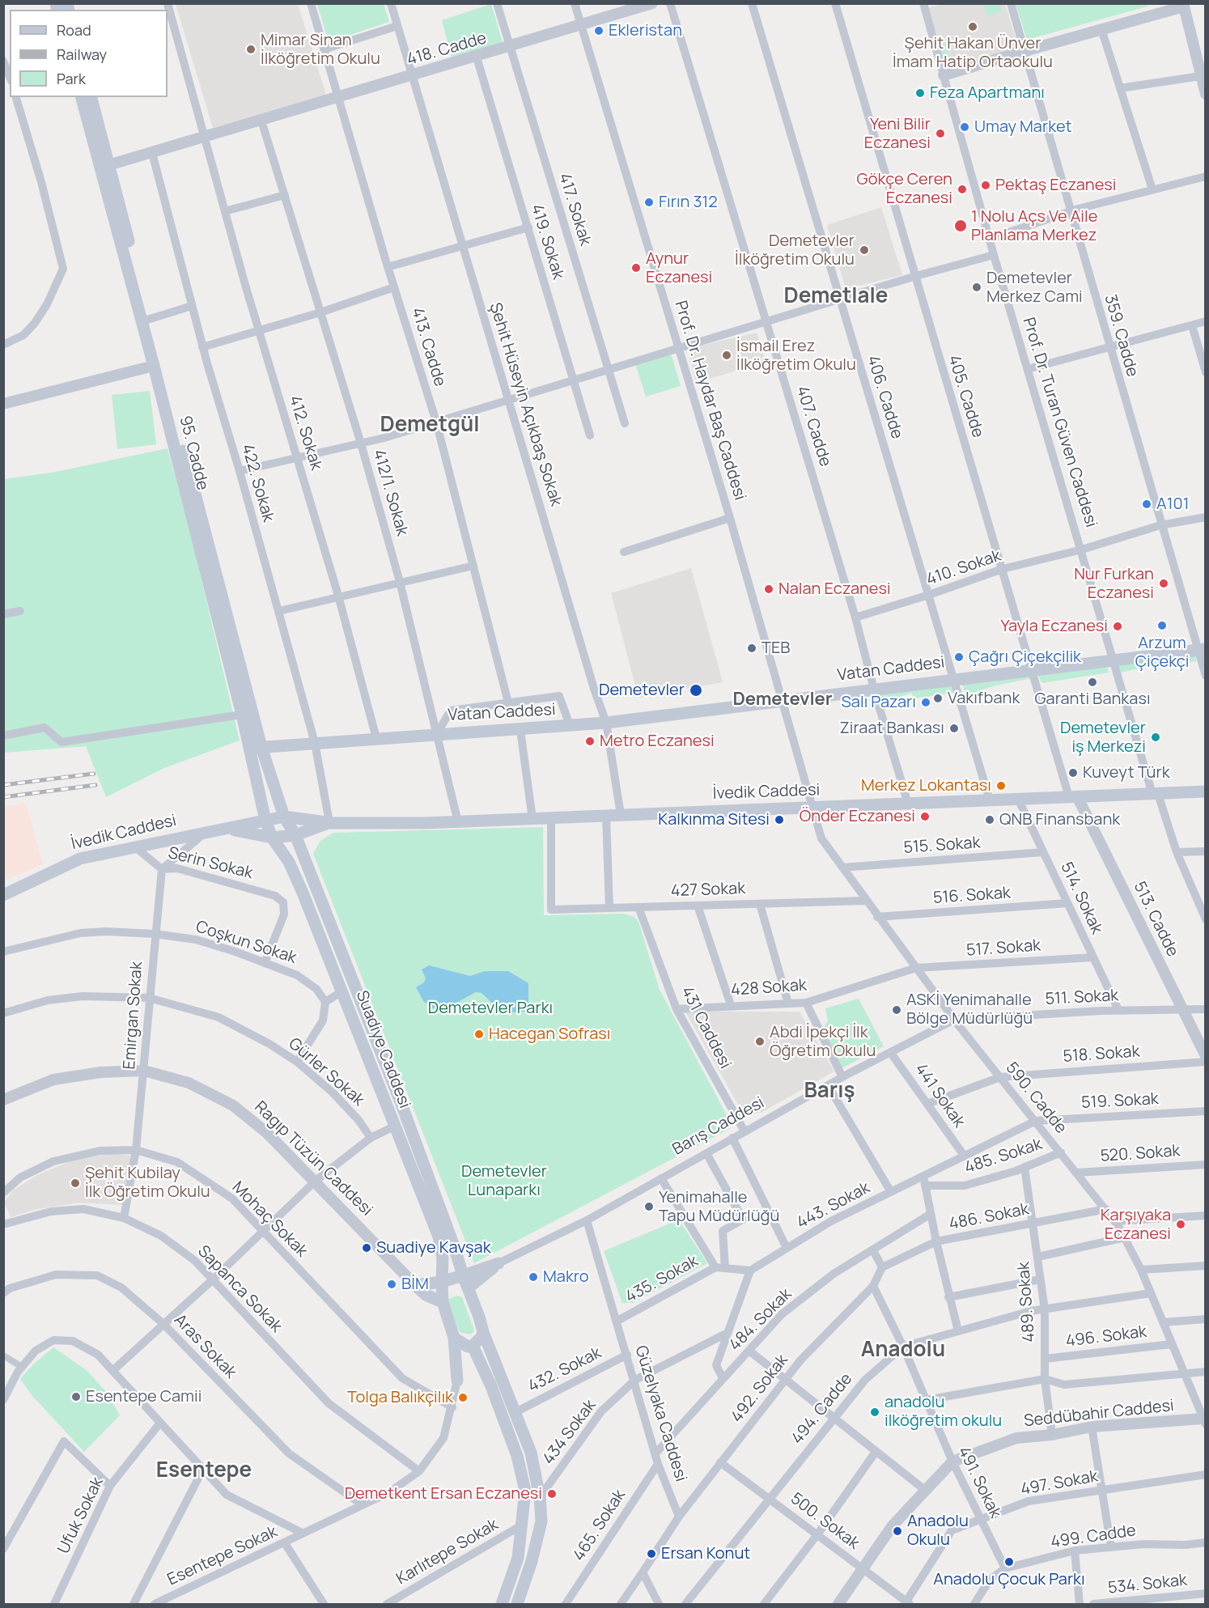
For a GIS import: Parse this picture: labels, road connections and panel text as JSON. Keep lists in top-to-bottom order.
{
  "streets": {
    "main road": [
      "95. Cadde",
      "Vatan Caddesi",
      "İvedik Caddesi",
      "Suadiye Caddesi",
      "Barış Caddesi",
      "Ragıp Tüzün Caddesi"
    ],
    "street": [
      "418. Cadde",
      "417. Sokak",
      "419. Sokak",
      "359. Cadde",
      "413. Cadde",
      "405. Cadde",
      "406. Cadde",
      "Prof. Dr. Haydar Baş Caddesi",
      "Şehit Hüseyin Açıkbaş Sokak",
      "Prof. Dr. Turan Güven Caddesi",
      "407. Cadde",
      "412. Sokak",
      "422. Sokak",
      "412/1. Sokak",
      "410. Sokak",
      "515. Sokak",
      "Serin Sokak",
      "427 Sokak",
      "516. Sokak",
      "514. Sokak",
      "513. Cadde",
      "Coşkun Sokak",
      "517. Sokak",
      "428 Sokak",
      "511. Sokak",
      "Emirgan Sokak",
      "431 Caddesi",
      "518. Sokak",
      "Gürler Sokak",
      "441 Sokak",
      "590. Cadde",
      "519. Sokak",
      "520. Sokak",
      "485. Sokak",
      "443. Sokak",
      "486. Sokak",
      "Mohaç Sokak",
      "435. Sokak",
      "Sapanca Sokak",
      "489. Sokak",
      "484. Sokak",
      "496. Sokak",
      "Aras Sokak",
      "432. Sokak",
      "492. Sokak",
      "494. Cadde",
      "Güzelyaka Caddesi",
      "Seddübahir Caddesi",
      "434 Sokak",
      "491. Sokak",
      "497. Sokak",
      "Ufuk Sokak",
      "500. Sokak",
      "465. Sokak",
      "499. Cadde",
      "Karlıtepe Sokak",
      "Esentepe Sokak",
      "534. Sokak"
    ]
  },
  "crossings": [
    ["418. Cadde", "417. Sokak"],
    ["418. Cadde", "419. Sokak"],
    ["418. Cadde", "413. Cadde"],
    ["418. Cadde", "Prof. Dr. Haydar Baş Caddesi"],
    ["418. Cadde", "Şehit Hüseyin Açıkbaş Sokak"],
    ["418. Cadde", "412. Sokak"],
    ["418. Cadde", "95. Cadde"],
    ["418. Cadde", "422. Sokak"],
    ["418. Cadde", "412/1. Sokak"],
    ["359. Cadde", "410. Sokak"],
    ["359. Cadde", "Vatan Caddesi"],
    ["405. Cadde", "410. Sokak"],
    ["405. Cadde", "Vatan Caddesi"],
    ["405. Cadde", "İvedik Caddesi"],
    ["405. Cadde", "513. Cadde"],
    ["406. Cadde", "410. Sokak"],
    ["406. Cadde", "Vatan Caddesi"],
    ["406. Cadde", "İvedik Caddesi"],
    ["Prof. Dr. Haydar Baş Caddesi", "Vatan Caddesi"],
    ["Prof. Dr. Haydar Baş Caddesi", "İvedik Caddesi"],
    ["Prof. Dr. Haydar Baş Caddesi", "590. Cadde"],
    ["Şehit Hüseyin Açıkbaş Sokak", "Vatan Caddesi"],
    ["Şehit Hüseyin Açıkbaş Sokak", "İvedik Caddesi"],
    ["Prof. Dr. Turan Güven Caddesi", "410. Sokak"],
    ["Prof. Dr. Turan Güven Caddesi", "Vatan Caddesi"],
    ["Prof. Dr. Turan Güven Caddesi", "İvedik Caddesi"],
    ["407. Cadde", "410. Sokak"],
    ["407. Cadde", "Vatan Caddesi"],
    ["407. Cadde", "İvedik Caddesi"],
    ["412. Sokak", "Vatan Caddesi"],
    ["95. Cadde", "Vatan Caddesi"],
    ["95. Cadde", "İvedik Caddesi"],
    ["422. Sokak", "Vatan Caddesi"],
    ["422. Sokak", "İvedik Caddesi"],
    ["412/1. Sokak", "Vatan Caddesi"],
    ["412/1. Sokak", "İvedik Caddesi"],
    ["İvedik Caddesi", "Serin Sokak"],
    ["İvedik Caddesi", "427 Sokak"],
    ["İvedik Caddesi", "514. Sokak"],
    ["İvedik Caddesi", "513. Cadde"],
    ["İvedik Caddesi", "Suadiye Caddesi"],
    ["İvedik Caddesi", "590. Cadde"],
    ["515. Sokak", "514. Sokak"],
    ["515. Sokak", "590. Cadde"],
    ["Serin Sokak", "Coşkun Sokak"],
    ["Serin Sokak", "Emirgan Sokak"],
    ["427 Sokak", "431 Caddesi"],
    ["427 Sokak", "590. Cadde"],
    ["516. Sokak", "514. Sokak"],
    ["516. Sokak", "590. Cadde"],
    ["514. Sokak", "517. Sokak"],
    ["514. Sokak", "511. Sokak"],
    ["513. Cadde", "511. Sokak"],
    ["Coşkun Sokak", "Emirgan Sokak"],
    ["517. Sokak", "428 Sokak"],
    ["517. Sokak", "590. Cadde"],
    ["428 Sokak", "431 Caddesi"],
    ["428 Sokak", "590. Cadde"],
    ["511. Sokak", "590. Cadde"],
    ["511. Sokak", "Barış Caddesi"],
    ["Emirgan Sokak", "Gürler Sokak"],
    ["Emirgan Sokak", "Ragıp Tüzün Caddesi"],
    ["Emirgan Sokak", "Mohaç Sokak"],
    ["Emirgan Sokak", "Sapanca Sokak"],
    ["431 Caddesi", "Barış Caddesi"],
    ["Suadiye Caddesi", "Barış Caddesi"],
    ["Suadiye Caddesi", "Ragıp Tüzün Caddesi"],
    ["Suadiye Caddesi", "432. Sokak"],
    ["Suadiye Caddesi", "434 Sokak"],
    ["518. Sokak", "441 Sokak"],
    ["518. Sokak", "590. Cadde"],
    ["441 Sokak", "Barış Caddesi"],
    ["441 Sokak", "443. Sokak"],
    ["590. Cadde", "519. Sokak"],
    ["590. Cadde", "Barış Caddesi"],
    ["590. Cadde", "520. Sokak"],
    ["590. Cadde", "485. Sokak"],
    ["590. Cadde", "443. Sokak"],
    ["590. Cadde", "486. Sokak"],
    ["590. Cadde", "496. Sokak"],
    ["590. Cadde", "494. Cadde"],
    ["590. Cadde", "Seddübahir Caddesi"],
    ["519. Sokak", "443. Sokak"],
    ["Barış Caddesi", "Güzelyaka Caddesi"],
    ["485. Sokak", "489. Sokak"],
    ["443. Sokak", "435. Sokak"],
    ["486. Sokak", "489. Sokak"],
    ["435. Sokak", "Güzelyaka Caddesi"],
    ["489. Sokak", "496. Sokak"],
    ["489. Sokak", "494. Cadde"],
    ["489. Sokak", "Seddübahir Caddesi"],
    ["484. Sokak", "Güzelyaka Caddesi"],
    ["432. Sokak", "Güzelyaka Caddesi"],
    ["492. Sokak", "Güzelyaka Caddesi"],
    ["492. Sokak", "491. Sokak"],
    ["492. Sokak", "500. Sokak"],
    ["494. Cadde", "491. Sokak"],
    ["494. Cadde", "500. Sokak"],
    ["Güzelyaka Caddesi", "434 Sokak"],
    ["Güzelyaka Caddesi", "465. Sokak"],
    ["Seddübahir Caddesi", "491. Sokak"],
    ["Seddübahir Caddesi", "500. Sokak"],
    ["491. Sokak", "497. Sokak"],
    ["491. Sokak", "499. Cadde"],
    ["497. Sokak", "500. Sokak"]
  ],
  "districts": [
    "Demetlale",
    "Demetgül",
    "Demetevler",
    "Barış",
    "Anadolu",
    "Esentepe"
  ],
  "parks": ["Demetevler Parkı", "Demetevler Lunaparkı"],
  "places": [
    "Şehit Hakan Ünver İmam Hatip Ortaokulu",
    "Ekleristan",
    "Mimar Sinan İlköğretim Okulu",
    "Feza Apartmanı",
    "Umay Market",
    "Yeni Bilir Eczanesi",
    "Pektaş Eczanesi",
    "Gökçe Ceren Eczanesi",
    "Fırın 312",
    "1 Nolu Açs Ve Aile Planlama Merkez",
    "Demetevler İlköğretim Okulu",
    "Aynur Eczanesi",
    "Demetevler Merkez Cami",
    "İsmail Erez İlköğretim Okulu",
    "A101",
    "Nur Furkan Eczanesi",
    "Nalan Eczanesi",
    "Arzum Çiçekçi",
    "Yayla Eczanesi",
    "TEB",
    "Çağrı Çiçekçilik",
    "Garanti Bankası",
    "Demetevler",
    "Vakıfbank",
    "Salı Pazarı",
    "Ziraat Bankası",
    "Demetevler iş Merkezi",
    "Metro Eczanesi",
    "Kuveyt Türk",
    "Merkez Lokantası",
    "Önder Eczanesi",
    "Kalkınma Sitesi",
    "QNB Finansbank",
    "ASKİ Yenimahalle Bölge Müdürlüğü",
    "Hacegan Sofrası",
    "Abdi İpekçi İlk Öğretim Okulu",
    "Şehit Kubilay İlk Öğretim Okulu",
    "Yenimahalle Tapu Müdürlüğü",
    "Karşıyaka Eczanesi",
    "Suadiye Kavşak",
    "Makro",
    "BİM",
    "Esentepe Camii",
    "Tolga Balıkçilık",
    "anadolu ilköğretim okulu",
    "Demetkent Ersan Eczanesi",
    "Anadolu Okulu",
    "Ersan Konut",
    "Anadolu Çocuk Parkı"
  ],
  "legend": ["Road", "Railway", "Park"]
}
